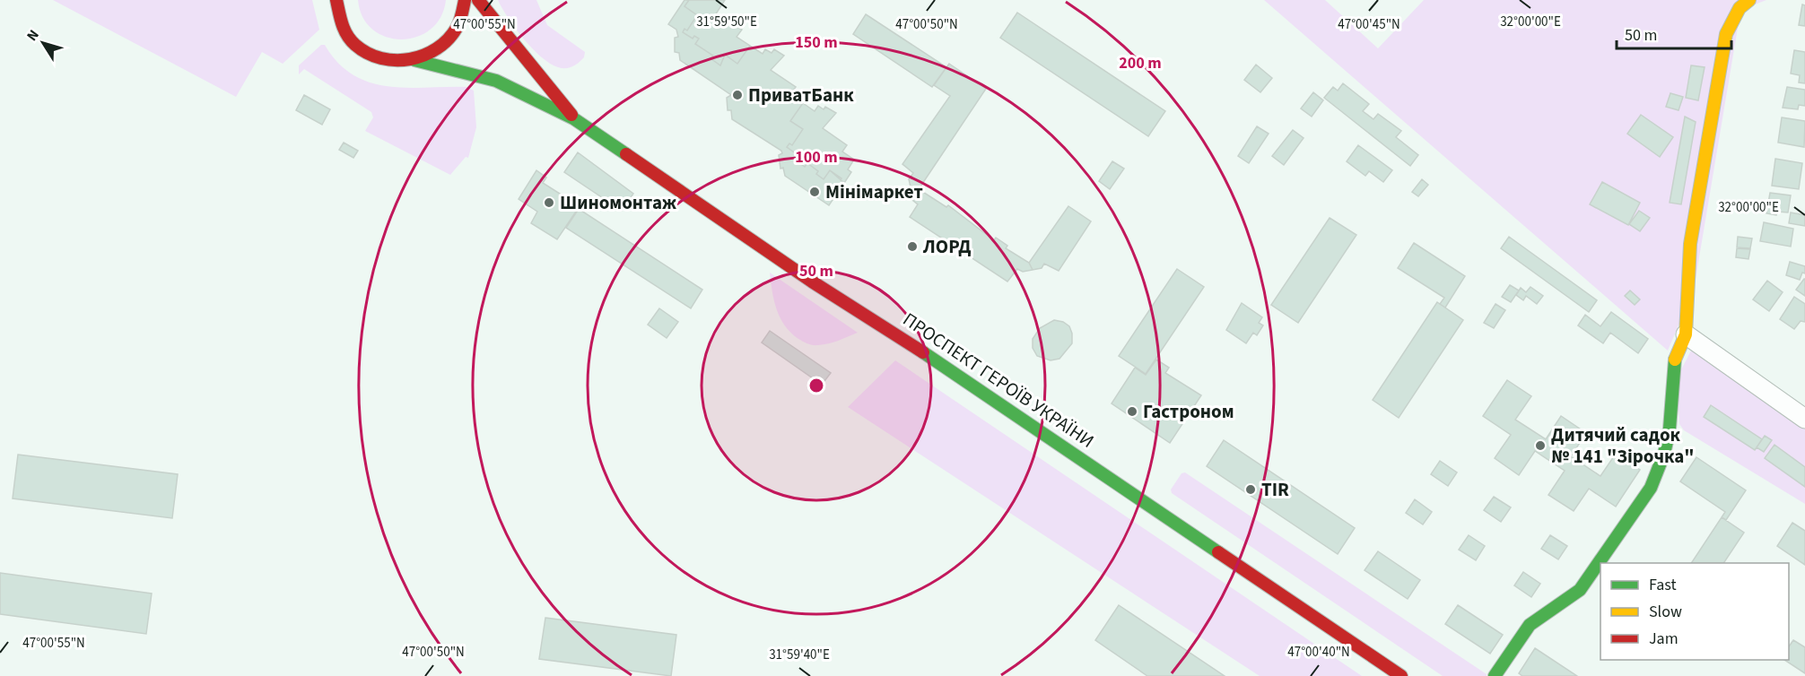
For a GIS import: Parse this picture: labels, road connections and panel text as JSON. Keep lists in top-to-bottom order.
{
  "streets": {
    "main road": ["ПРОСПЕКТ ГЕРОЇВ УКРАЇНИ"]
  },
  "places": [
    "ПриватБанк",
    "Мінімаркет",
    "Шиномонтаж",
    "ЛОРД",
    "Гастроном",
    "Дитячий садок № 141 \"Зірочка\"",
    "TIR"
  ],
  "legend": ["Fast", "Slow", "Jam"],
  "scale_bar": "50 m",
  "north": "top left",
  "coordinates": [
    "31°59'50\"E",
    "32°00'00\"E",
    "47°00'55\"N",
    "47°00'50\"N",
    "47°00'45\"N",
    "47°00'40\"N",
    "31°59'40\"E"
  ],
  "rings": [
    "150 m",
    "200 m",
    "100 m",
    "50 m"
  ]
}
